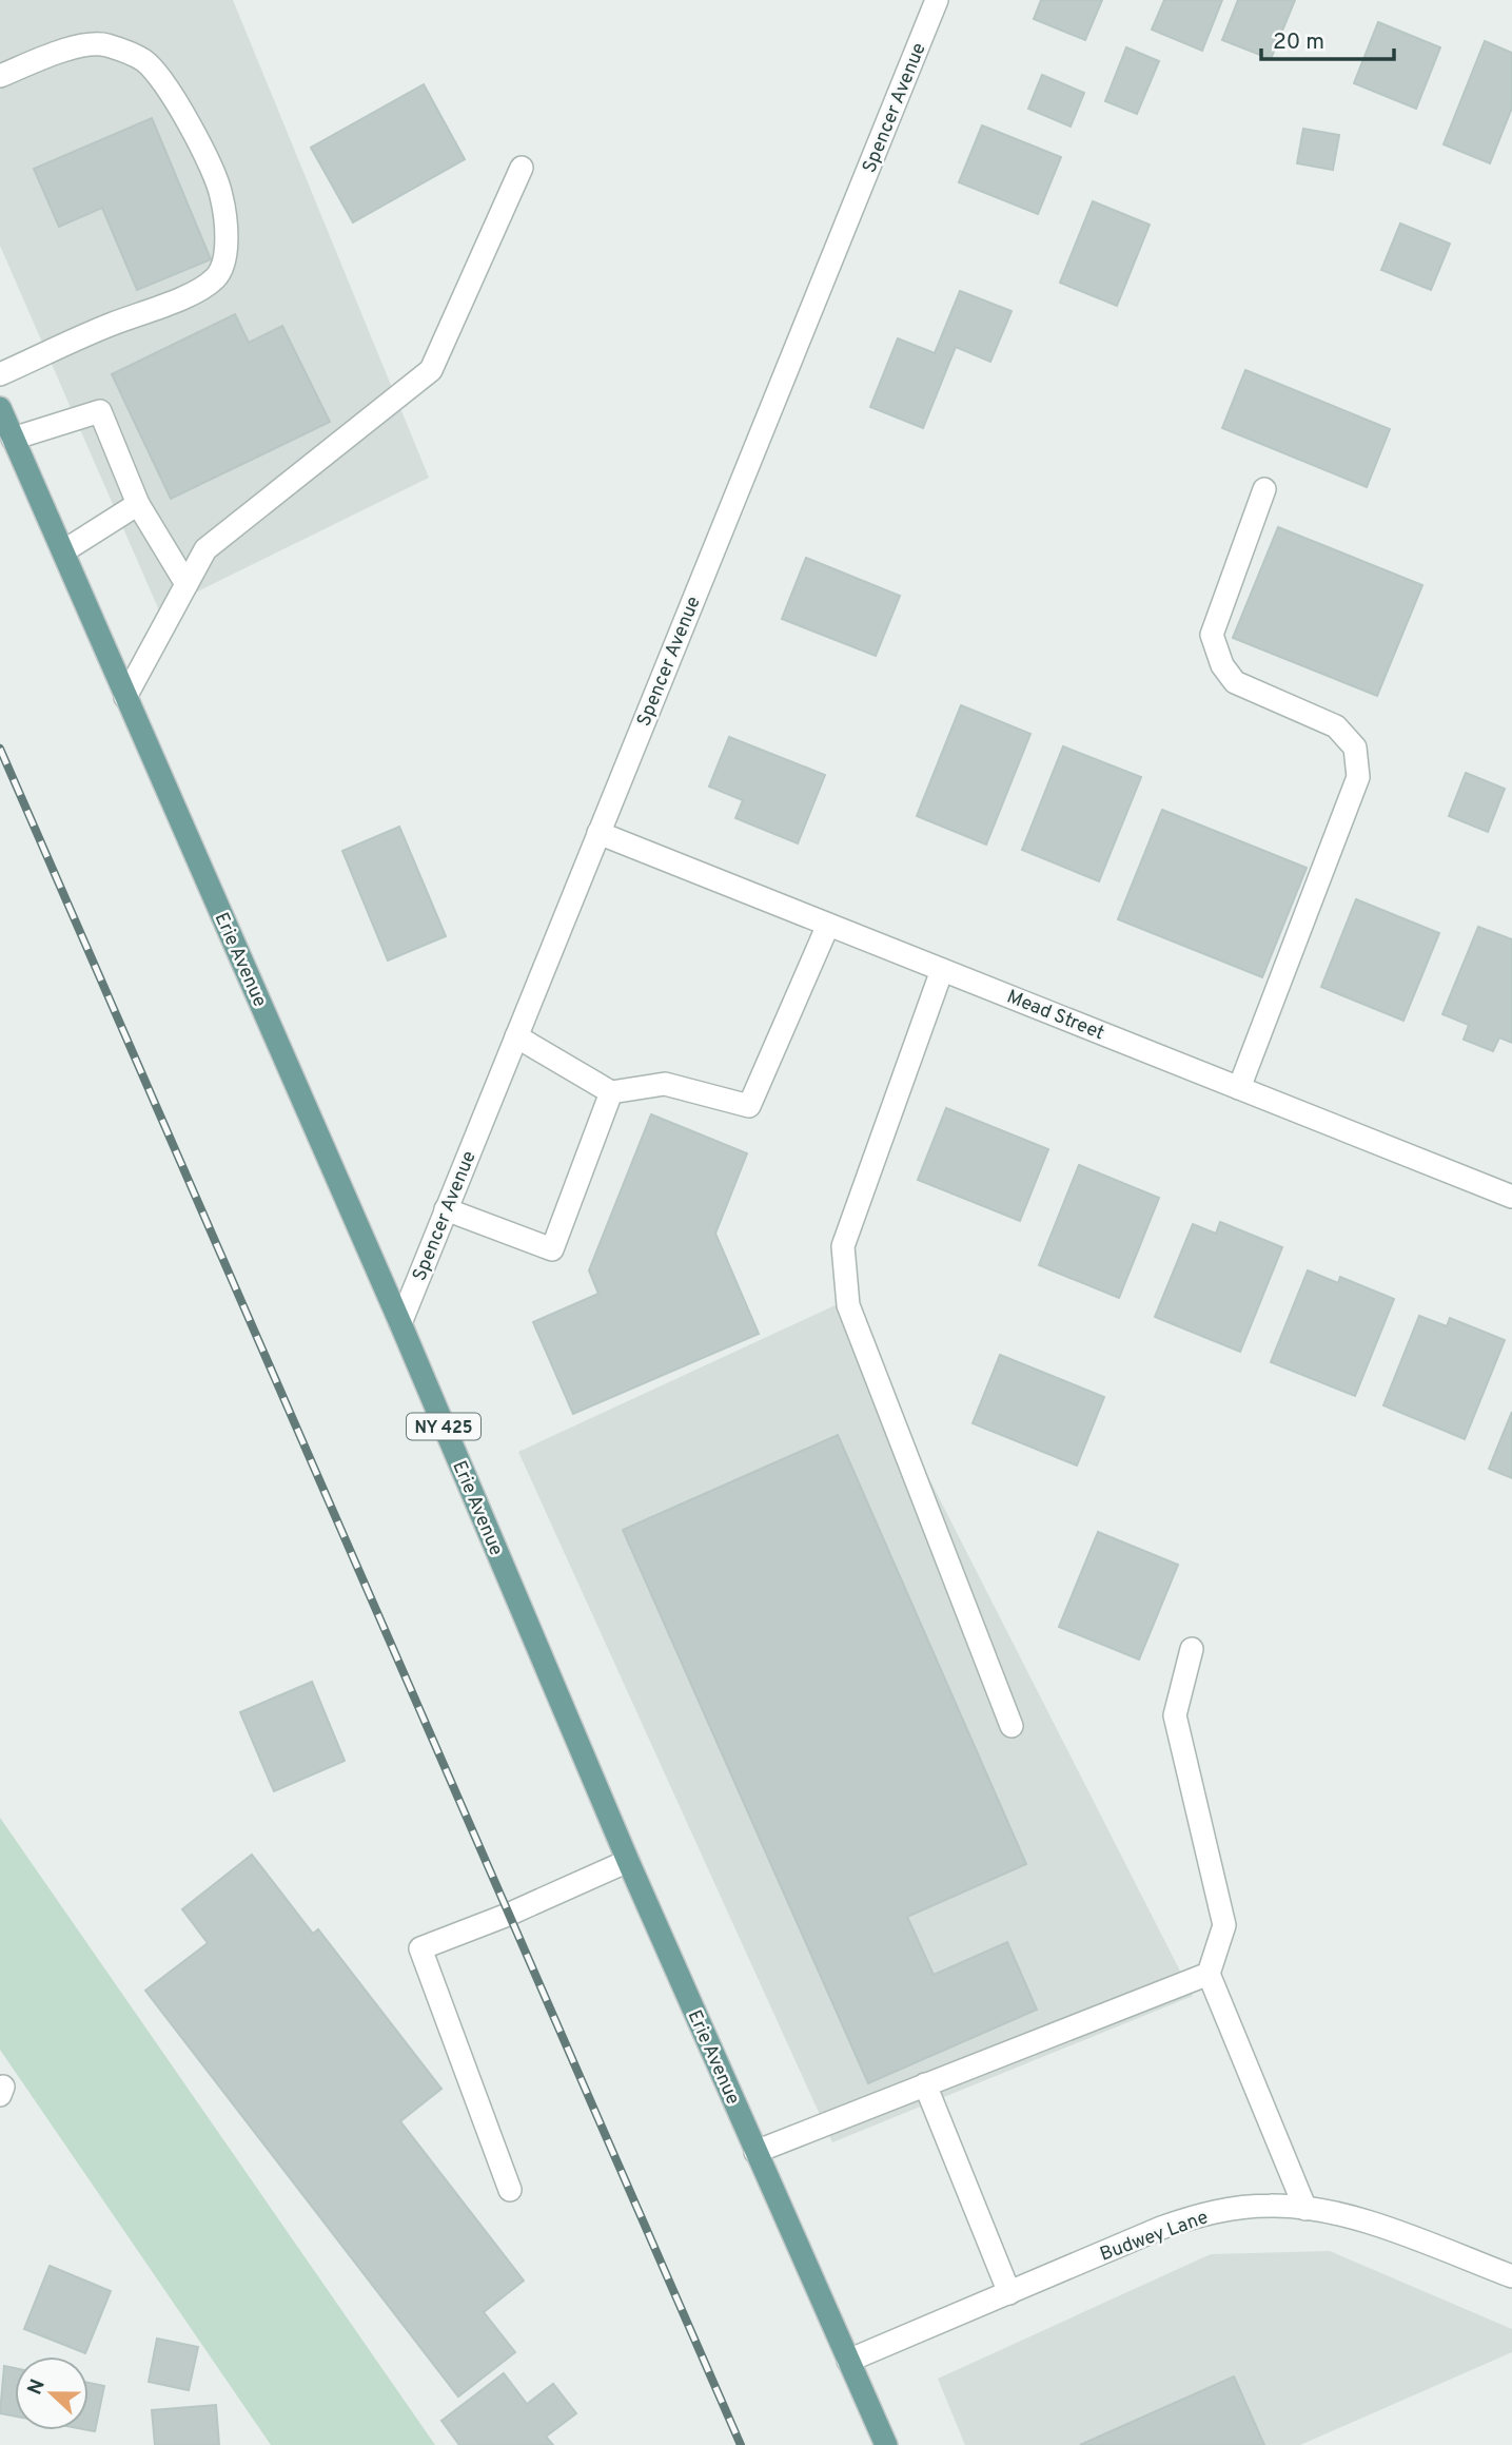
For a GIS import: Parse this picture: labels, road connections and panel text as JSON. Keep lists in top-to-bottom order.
{
  "streets": {
    "main road": ["Erie Avenue", "NY 425"],
    "street": ["Spencer Avenue", "Mead Street", "Budwey Lane"]
  },
  "crossings": [
    ["Spencer Avenue", "Erie Avenue"],
    ["Spencer Avenue", "Mead Street"],
    ["Erie Avenue", "Budwey Lane"]
  ],
  "scale_bar": "20 m",
  "north": "left"
}
